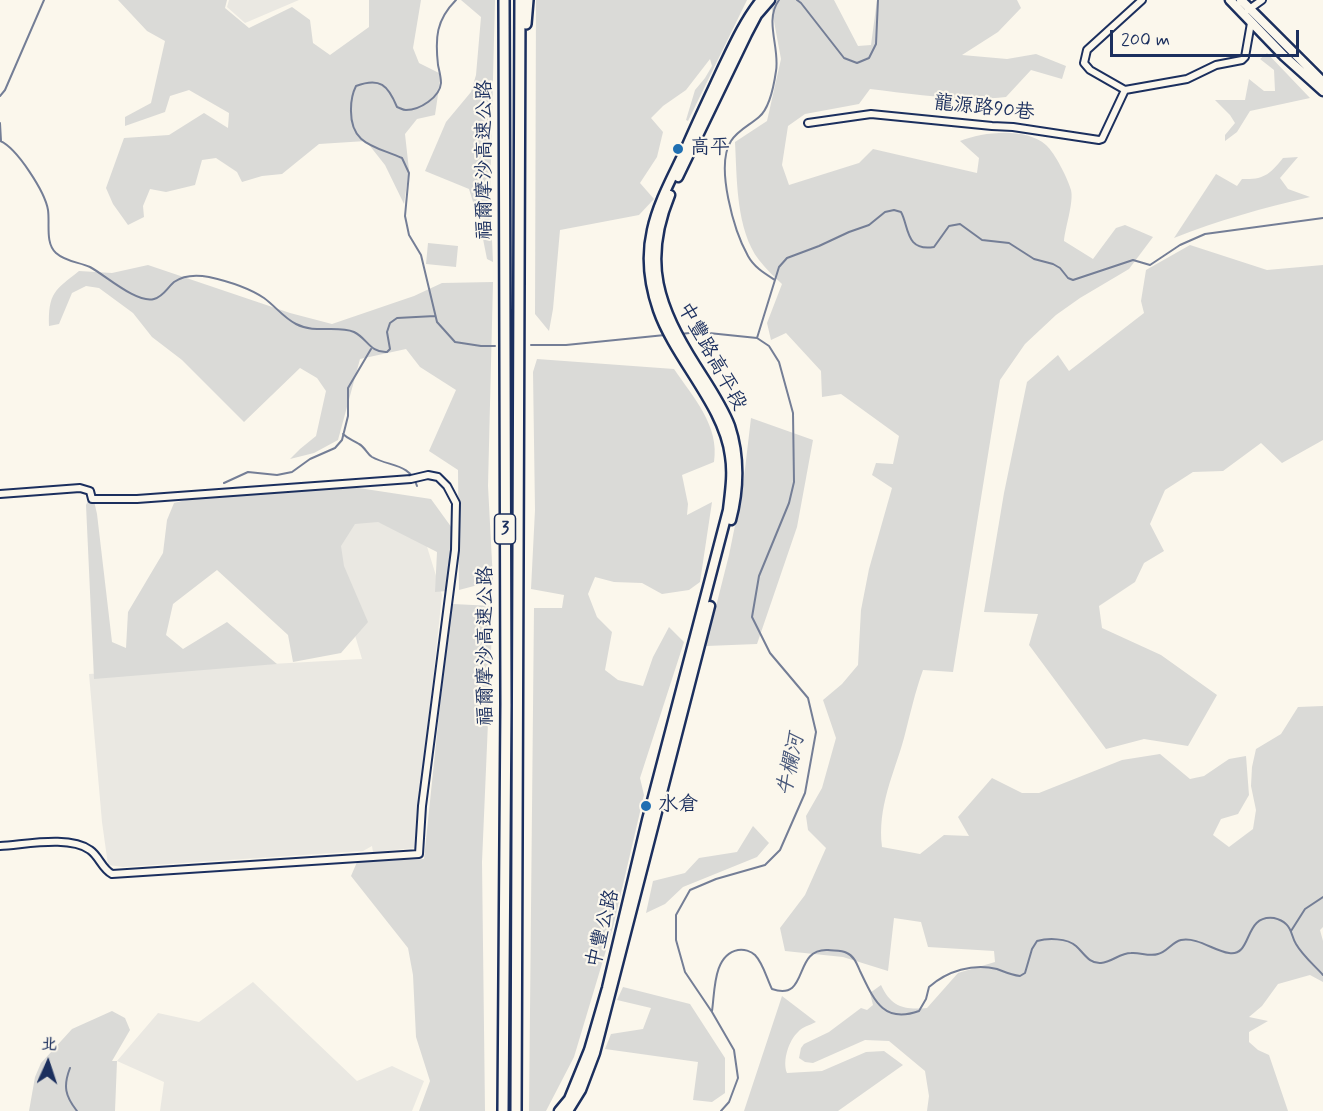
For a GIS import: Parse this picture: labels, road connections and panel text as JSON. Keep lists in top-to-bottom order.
{
  "streets": {
    "highway": ["福爾摩沙高速公路", "3"],
    "main road": ["中豐路高平段", "中豐公路"],
    "street": ["龍源路90巷"]
  },
  "crossings": [
    ["中豐路高平段", "中豐公路"]
  ],
  "water": ["牛欄河"],
  "places": ["高平", "水倉"],
  "scale_bar": "200 m",
  "north": "top"
}
